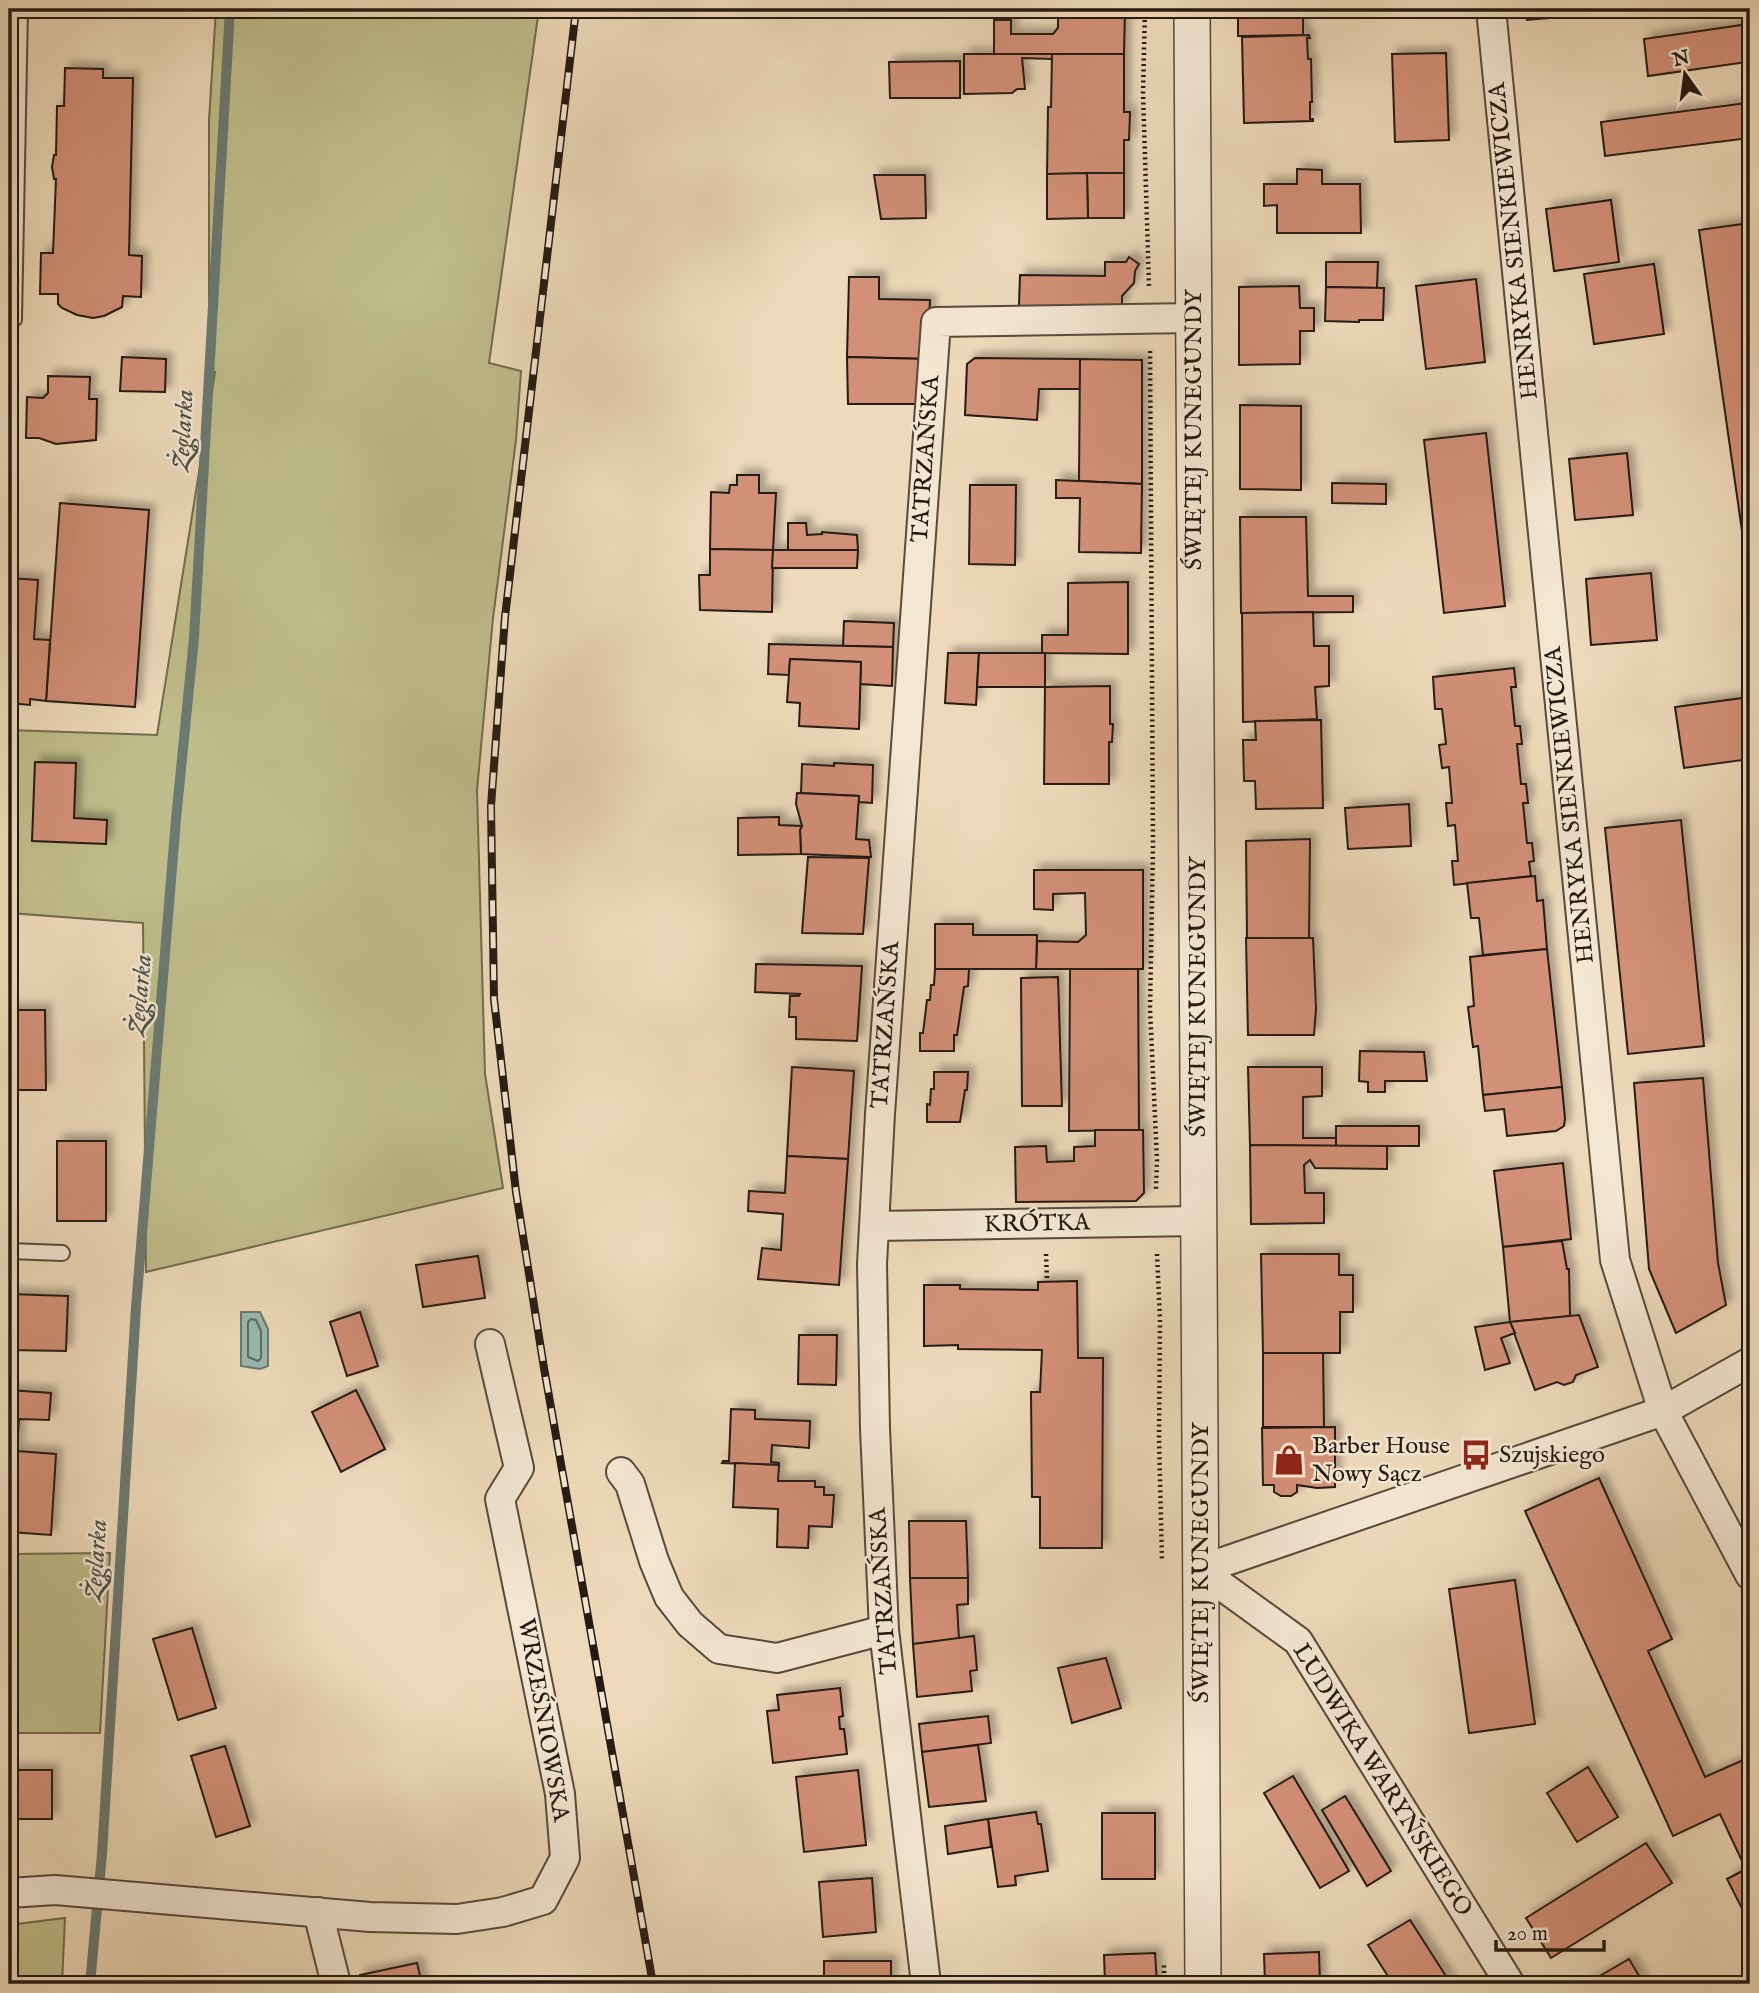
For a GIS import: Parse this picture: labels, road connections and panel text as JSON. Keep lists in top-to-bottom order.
{
  "streets": {
    "street": [
      "HENRYKA SIENKIEWICZA",
      "ŚWIĘTEJ KUNEGUNDY",
      "TATRZAŃSKA",
      "KRÓTKA",
      "WRZEŚNIOWSKA",
      "LUDWIKA WARYŃSKIEGO"
    ]
  },
  "crossings": [
    ["ŚWIĘTEJ KUNEGUNDY", "TATRZAŃSKA"],
    ["ŚWIĘTEJ KUNEGUNDY", "KRÓTKA"],
    ["ŚWIĘTEJ KUNEGUNDY", "LUDWIKA WARYŃSKIEGO"],
    ["TATRZAŃSKA", "KRÓTKA"]
  ],
  "water": ["Żeglarka"],
  "places": {
    "bus stop": ["Szujskiego"],
    "shop": ["Barber House Nowy Sącz"]
  },
  "scale_bar": "20 m",
  "north": "top"
}
